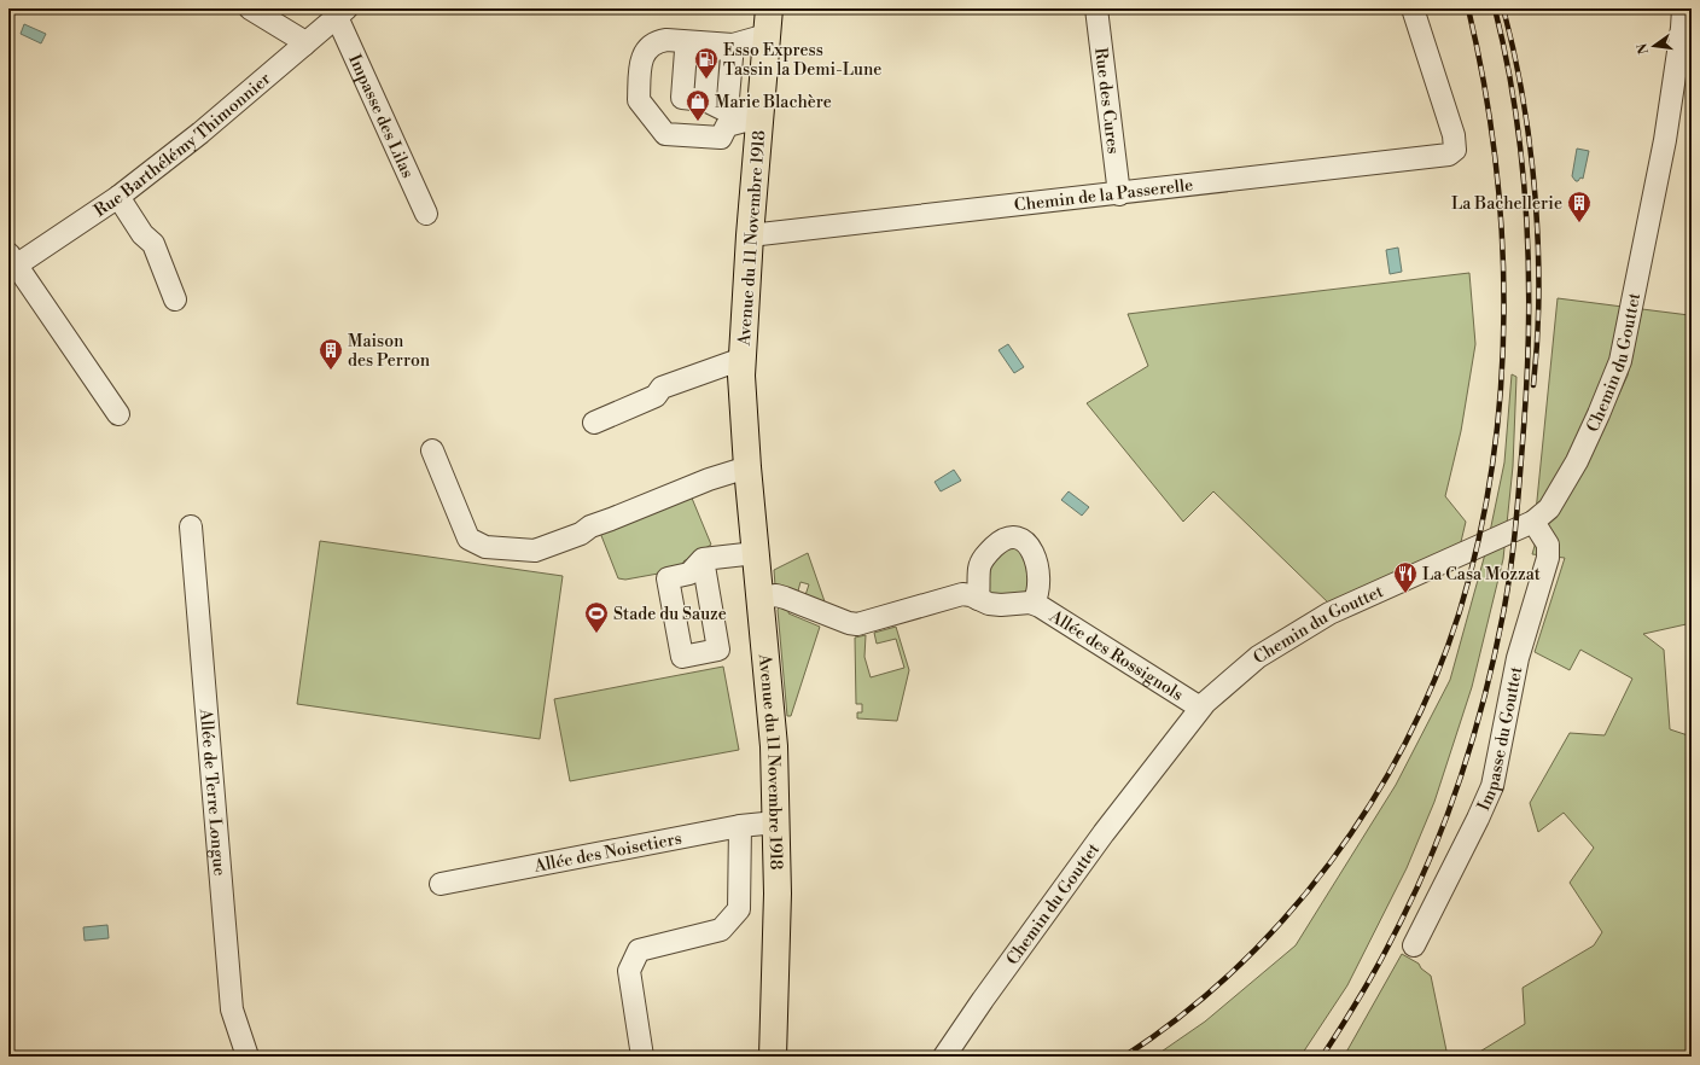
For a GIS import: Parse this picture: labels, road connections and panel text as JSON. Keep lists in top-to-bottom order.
{
  "streets": {
    "main road": ["Avenue du 11 Novembre 1918"],
    "street": [
      "Rue des Cures",
      "Impasse des Lilas",
      "Rue Barthélémy Thimonnier",
      "Chemin de la Passerelle",
      "Chemin du Gouttet",
      "Allée des Rossignols",
      "Impasse du Gouttet",
      "Allée de Terre Longue",
      "Allée des Noisetiers"
    ]
  },
  "crossings": [
    ["Rue des Cures", "Chemin de la Passerelle"],
    ["Impasse des Lilas", "Rue Barthélémy Thimonnier"],
    ["Chemin de la Passerelle", "Avenue du 11 Novembre 1918"],
    ["Avenue du 11 Novembre 1918", "Allée des Rossignols"],
    ["Avenue du 11 Novembre 1918", "Allée des Noisetiers"],
    ["Chemin du Gouttet", "Allée des Rossignols"],
    ["Chemin du Gouttet", "Impasse du Gouttet"]
  ],
  "places": {
    "fuel station": ["Esso Express Tassin la Demi-Lune"],
    "shop": ["Marie Blachère"],
    "building": ["La Bachellerie", "Maison des Perron"],
    "restaurant": ["La Casa Mozzat"],
    "sports": ["Stade du Sauze"]
  },
  "north": "left"
}
